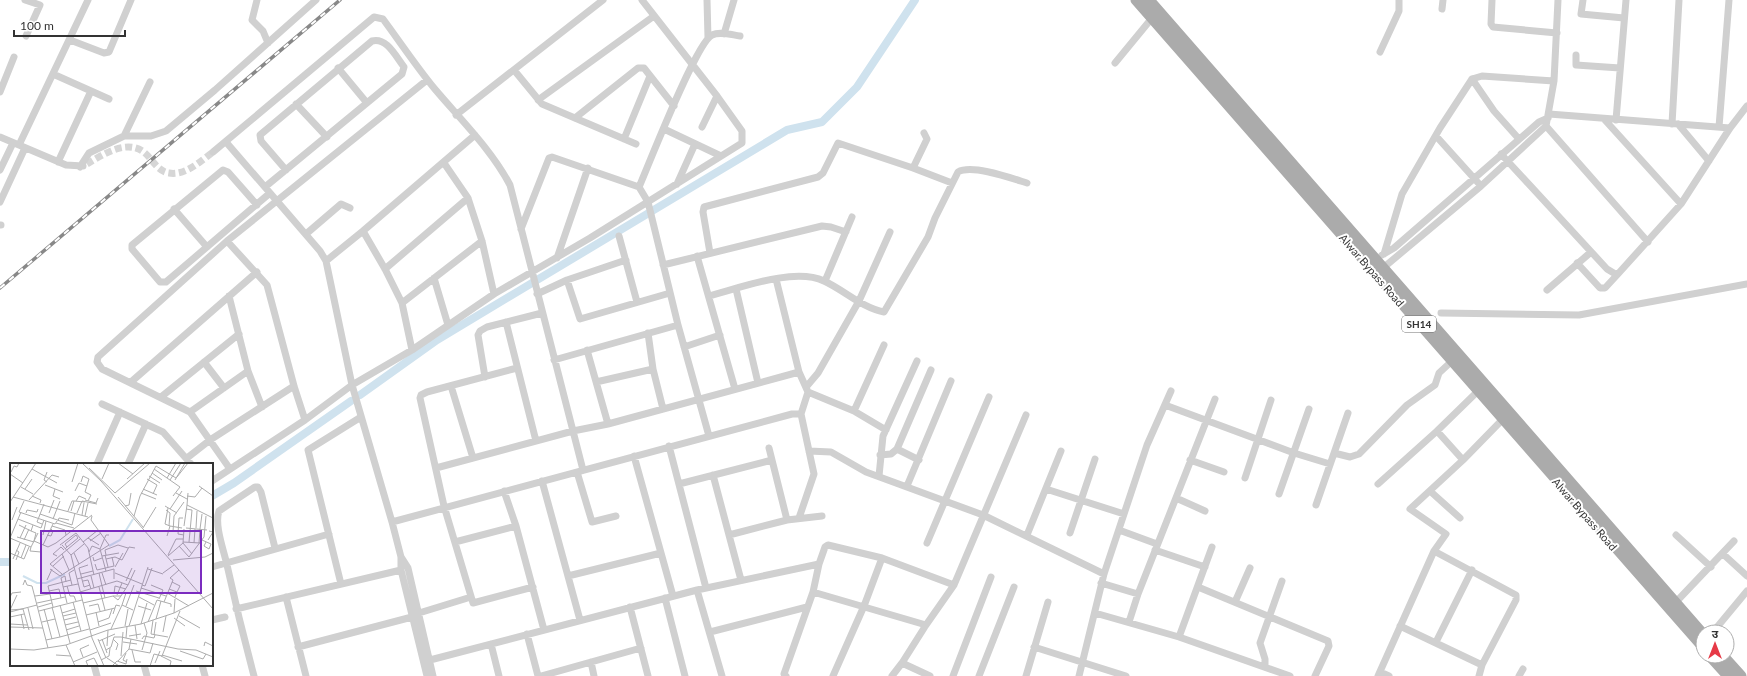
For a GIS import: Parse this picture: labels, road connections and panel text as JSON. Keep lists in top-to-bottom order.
{
  "streets": {
    "main road": ["Alwar Bypass Road", "SH14"]
  },
  "scale_bar": "100 m",
  "north": "top"
}
